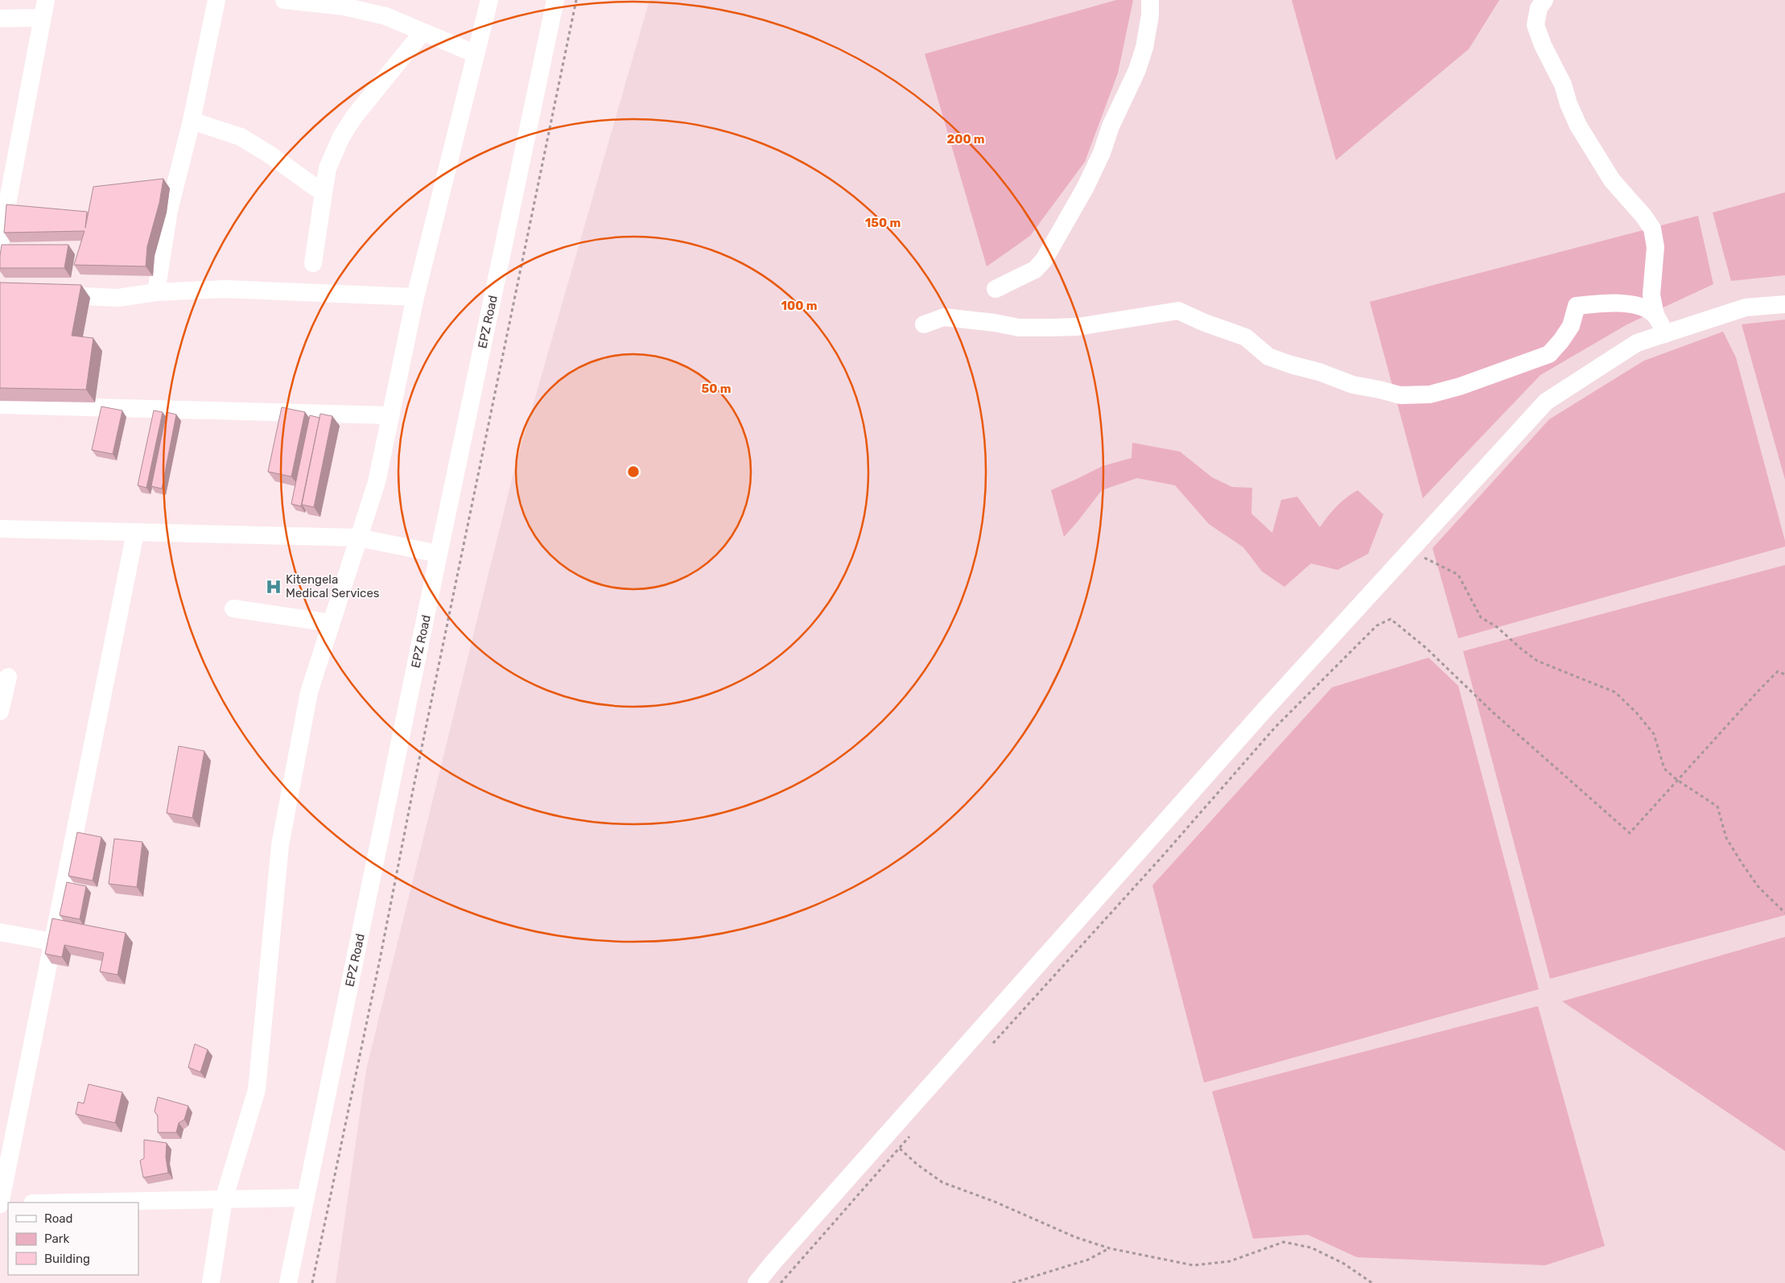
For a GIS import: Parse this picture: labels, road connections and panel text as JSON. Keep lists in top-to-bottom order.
{
  "streets": {
    "street": ["EPZ Road"]
  },
  "places": {
    "hospital": ["Kitengela Medical Services"]
  },
  "legend": ["Road", "Park", "Building"],
  "rings": [
    "200 m",
    "150 m",
    "100 m",
    "50 m"
  ]
}
